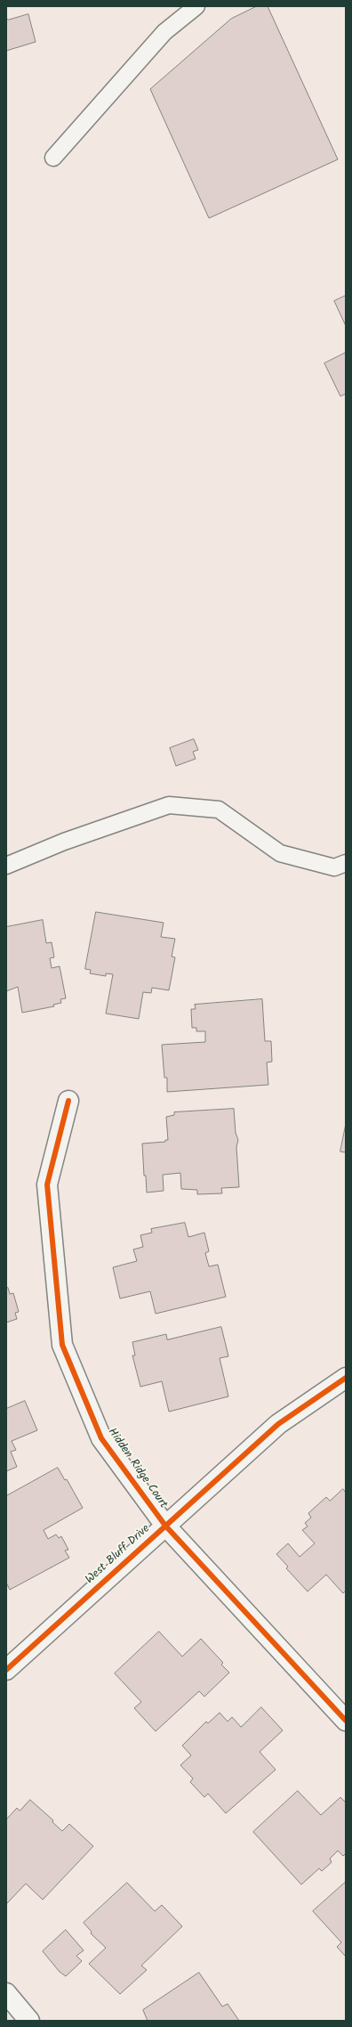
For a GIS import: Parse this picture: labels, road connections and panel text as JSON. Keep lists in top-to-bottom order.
{
  "streets": {
    "street": ["Hidden Ridge Court", "West Bluff Drive"]
  },
  "crossings": [
    ["Hidden Ridge Court", "West Bluff Drive"]
  ]
}
